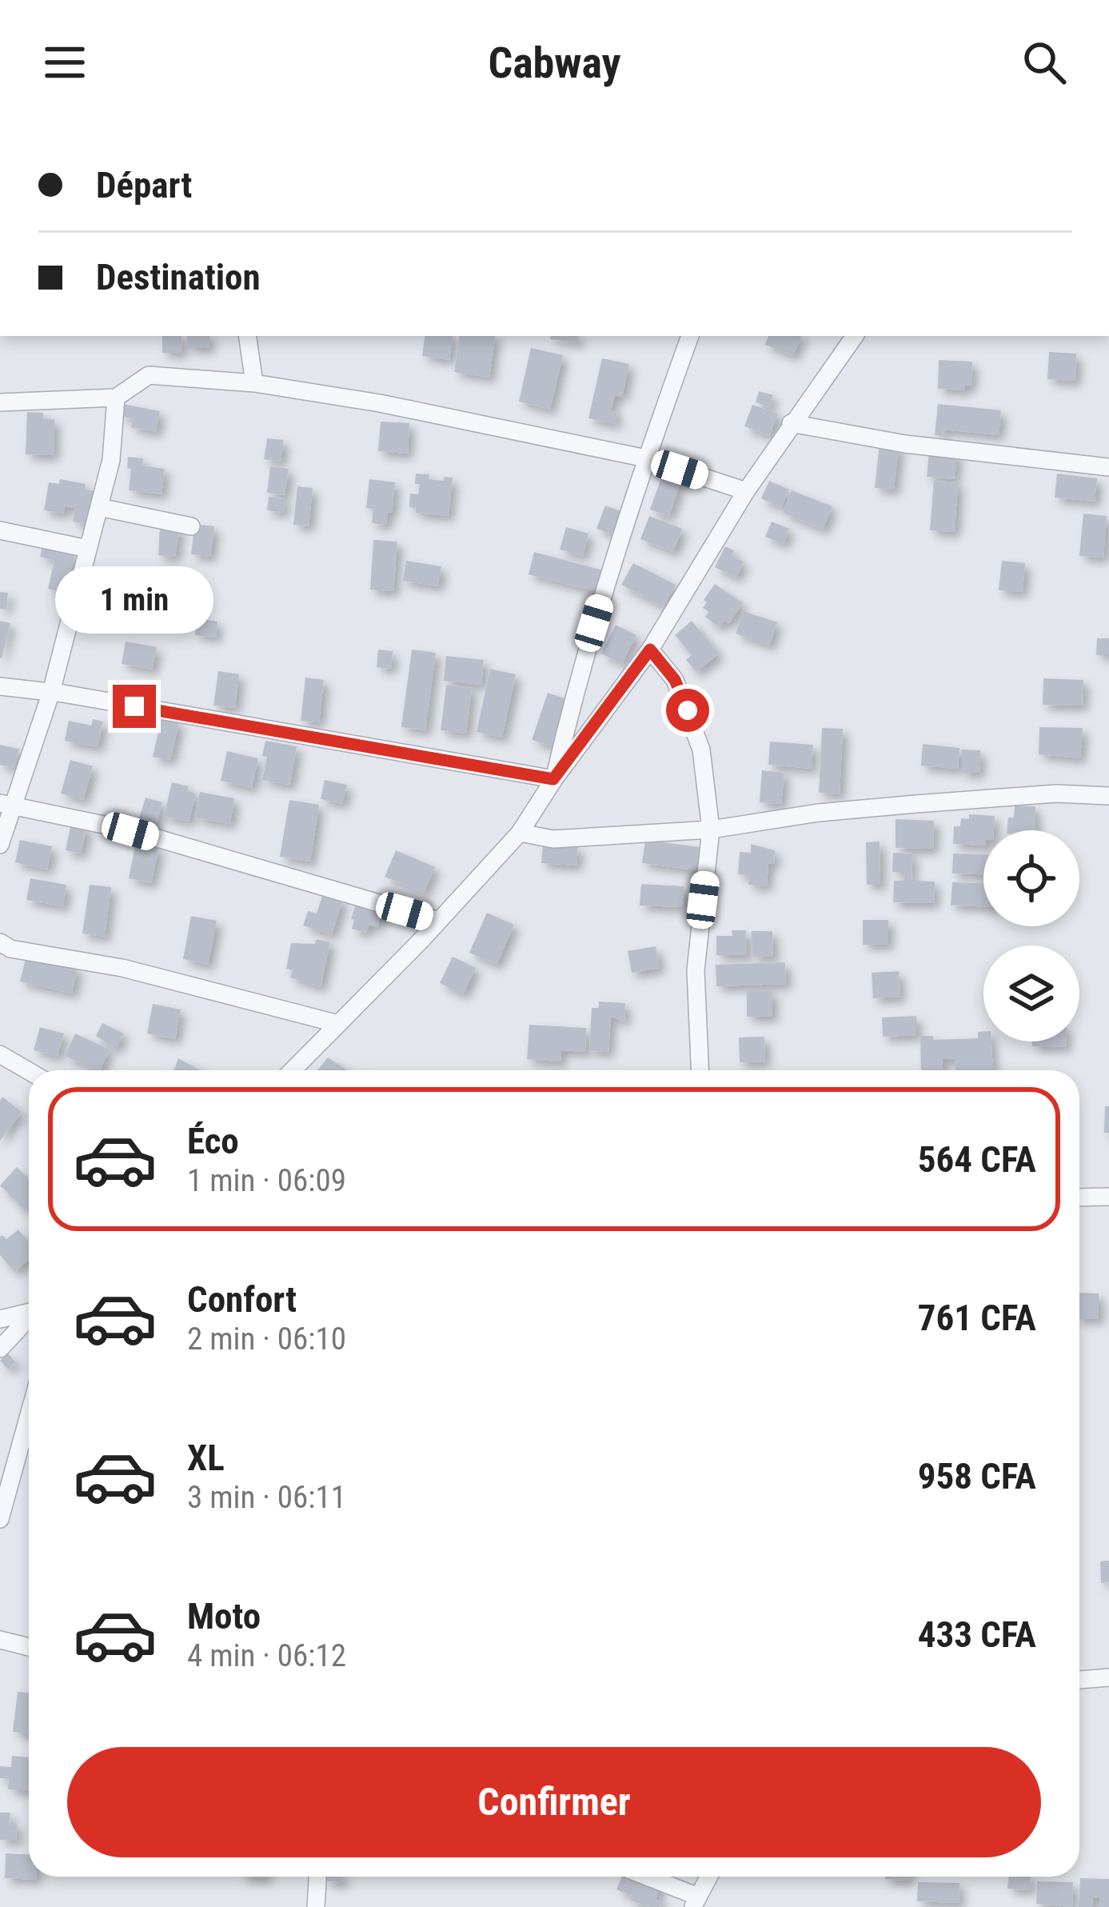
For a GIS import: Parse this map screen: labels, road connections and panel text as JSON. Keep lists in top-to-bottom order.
{
  "page": {
    "header": "Cabway",
    "banner": ["Départ", "Destination"],
    "bubble": "1 min",
    "list": [
      {
        "name": "Éco",
        "note": "1 min · 06:09",
        "value": "564 CFA"
      },
      {
        "name": "Confort",
        "note": "2 min · 06:10",
        "value": "761 CFA"
      },
      {
        "name": "XL",
        "note": "3 min · 06:11",
        "value": "958 CFA"
      },
      {
        "name": "Moto",
        "note": "4 min · 06:12",
        "value": "433 CFA"
      }
    ],
    "buttons": "Confirmer"
  }
}
